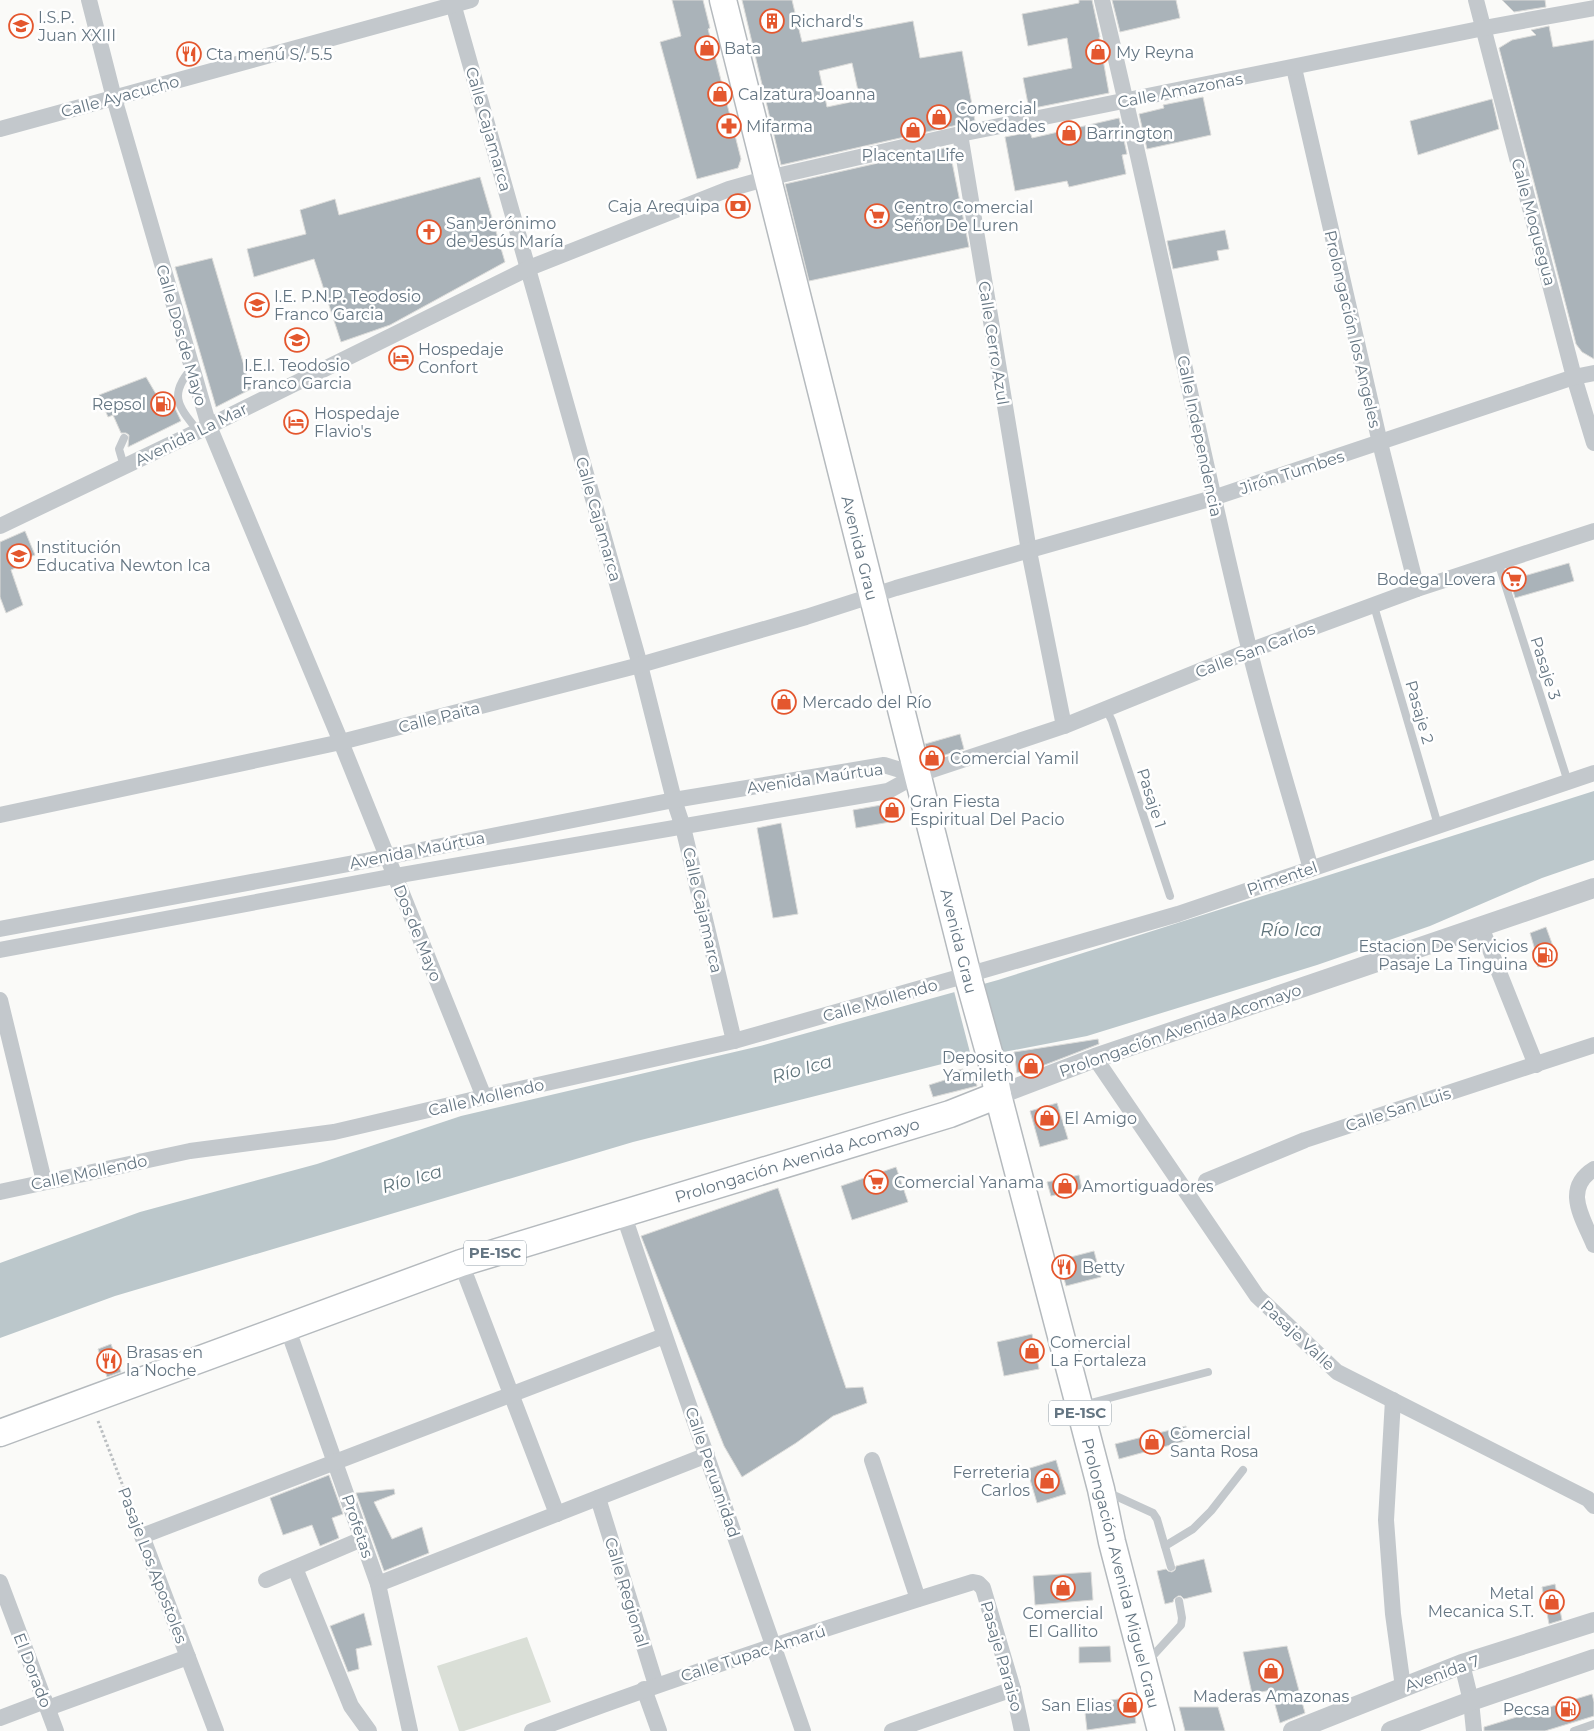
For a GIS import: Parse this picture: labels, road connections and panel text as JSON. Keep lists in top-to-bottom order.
{
  "streets": {
    "main road": [
      "Avenida Grau",
      "Prolongación Avenida Acomayo",
      "PE-1SC",
      "Prolongación Avenida Miguel Grau"
    ],
    "street": [
      "Calle Amazonas",
      "Calle Ayacucho",
      "Calle Cajamarca",
      "Calle Moquegua",
      "Prolongación los Angeles",
      "Calle Dos de Mayo",
      "Calle Cerro Azul",
      "Avenida La Mar",
      "Calle Independencia",
      "Jirón Tumbes",
      "Calle San Carlos",
      "Calle Paita",
      "Avenida Maúrtua",
      "Pimentel",
      "Dos de Mayo",
      "Calle Mollendo",
      "Calle San Luis",
      "Pasaje Valle",
      "Calle Peruanidad",
      "Profetas",
      "Pasaje Los Apostoles",
      "Calle Regional",
      "Calle Tupac Amarú",
      "Pasaje Paraiso",
      "El Dorado",
      "Avenida 7"
    ],
    "lane": ["Pasaje 3", "Pasaje 2", "Pasaje 1"]
  },
  "crossings": [
    ["Calle Amazonas", "Calle Moquegua"],
    ["Calle Amazonas", "Prolongación los Angeles"],
    ["Calle Amazonas", "Calle Cerro Azul"],
    ["Calle Amazonas", "Avenida La Mar"],
    ["Calle Amazonas", "Calle Independencia"],
    ["Calle Amazonas", "Avenida Grau"],
    ["Calle Ayacucho", "Calle Cajamarca"],
    ["Calle Ayacucho", "Calle Dos de Mayo"],
    ["Calle Cajamarca", "Avenida La Mar"],
    ["Calle Cajamarca", "Calle Paita"],
    ["Calle Cajamarca", "Avenida Maúrtua"],
    ["Calle Cajamarca", "Calle Mollendo"],
    ["Calle Moquegua", "Jirón Tumbes"],
    ["Prolongación los Angeles", "Jirón Tumbes"],
    ["Prolongación los Angeles", "Calle San Carlos"],
    ["Calle Dos de Mayo", "Avenida La Mar"],
    ["Calle Dos de Mayo", "Calle Paita"],
    ["Calle Dos de Mayo", "Dos de Mayo"],
    ["Calle Cerro Azul", "Jirón Tumbes"],
    ["Calle Cerro Azul", "Calle San Carlos"],
    ["Avenida La Mar", "Avenida Grau"],
    ["Calle Independencia", "Jirón Tumbes"],
    ["Calle Independencia", "Calle San Carlos"],
    ["Calle Independencia", "Pimentel"],
    ["Jirón Tumbes", "Avenida Grau"],
    ["Jirón Tumbes", "Calle Paita"],
    ["Avenida Grau", "Calle San Carlos"],
    ["Avenida Grau", "Calle Paita"],
    ["Avenida Grau", "Avenida Maúrtua"],
    ["Avenida Grau", "Pimentel"],
    ["Avenida Grau", "Calle Mollendo"],
    ["Avenida Grau", "Prolongación Avenida Acomayo"],
    ["Avenida Grau", "Prolongación Avenida Miguel Grau"],
    ["Calle San Carlos", "Pasaje 3"],
    ["Calle San Carlos", "Pasaje 2"],
    ["Calle San Carlos", "Avenida Maúrtua"],
    ["Calle San Carlos", "Pasaje 1"],
    ["Pasaje 3", "Pimentel"],
    ["Pasaje 2", "Pimentel"],
    ["Calle Paita", "Dos de Mayo"],
    ["Avenida Maúrtua", "Dos de Mayo"],
    ["Pimentel", "Calle Mollendo"],
    ["Dos de Mayo", "Calle Mollendo"],
    ["Prolongación Avenida Acomayo", "Pasaje Valle"],
    ["Prolongación Avenida Acomayo", "Calle Peruanidad"],
    ["Prolongación Avenida Acomayo", "Profetas"],
    ["Prolongación Avenida Acomayo", "Pasaje Los Apostoles"],
    ["Prolongación Avenida Acomayo", "Prolongación Avenida Miguel Grau"],
    ["Calle Peruanidad", "Calle Tupac Amarú"],
    ["Calle Regional", "Calle Tupac Amarú"],
    ["Calle Tupac Amarú", "Pasaje Paraiso"]
  ],
  "water": ["Río Ica"],
  "places": {
    "building": ["Richard's"],
    "school or university": [
      "I.S.P. Juan XXIII",
      "I.E. P.N.P. Teodosio Franco Garcia",
      "I.E.I. Teodosio Franco Garcia",
      "Institución Educativa Newton Ica"
    ],
    "shop": [
      "Bata",
      "My Reyna",
      "Calzatura Joanna",
      "Comercial Novedades",
      "Placenta Life",
      "Barrington",
      "Mercado del Río",
      "Comercial Yamil",
      "Gran Fiesta Espiritual Del Pacio",
      "Deposito Yamileth",
      "El Amigo",
      "Amortiguadores",
      "Comercial La Fortaleza",
      "Comercial Santa Rosa",
      "Ferreteria Carlos",
      "Comercial El Gallito",
      "Metal Mecanica S.T.",
      "Maderas Amazonas",
      "San Elias"
    ],
    "restaurant": ["Cta menú S/. 5.5", "Betty", "Brasas en la Noche"],
    "pharmacy": ["Mifarma"],
    "bank": ["Caja Arequipa"],
    "supermarket": ["Centro Comercial Señor De Luren", "Bodega Lovera", "Comercial Yanama"],
    "church": ["San Jerónimo de Jesús María"],
    "hotel": ["Hospedaje Confort", "Hospedaje Flavio's"],
    "fuel station": ["Repsol", "Estacion De Servicios Pasaje La Tinguina", "Pecsa"]
  }
}
